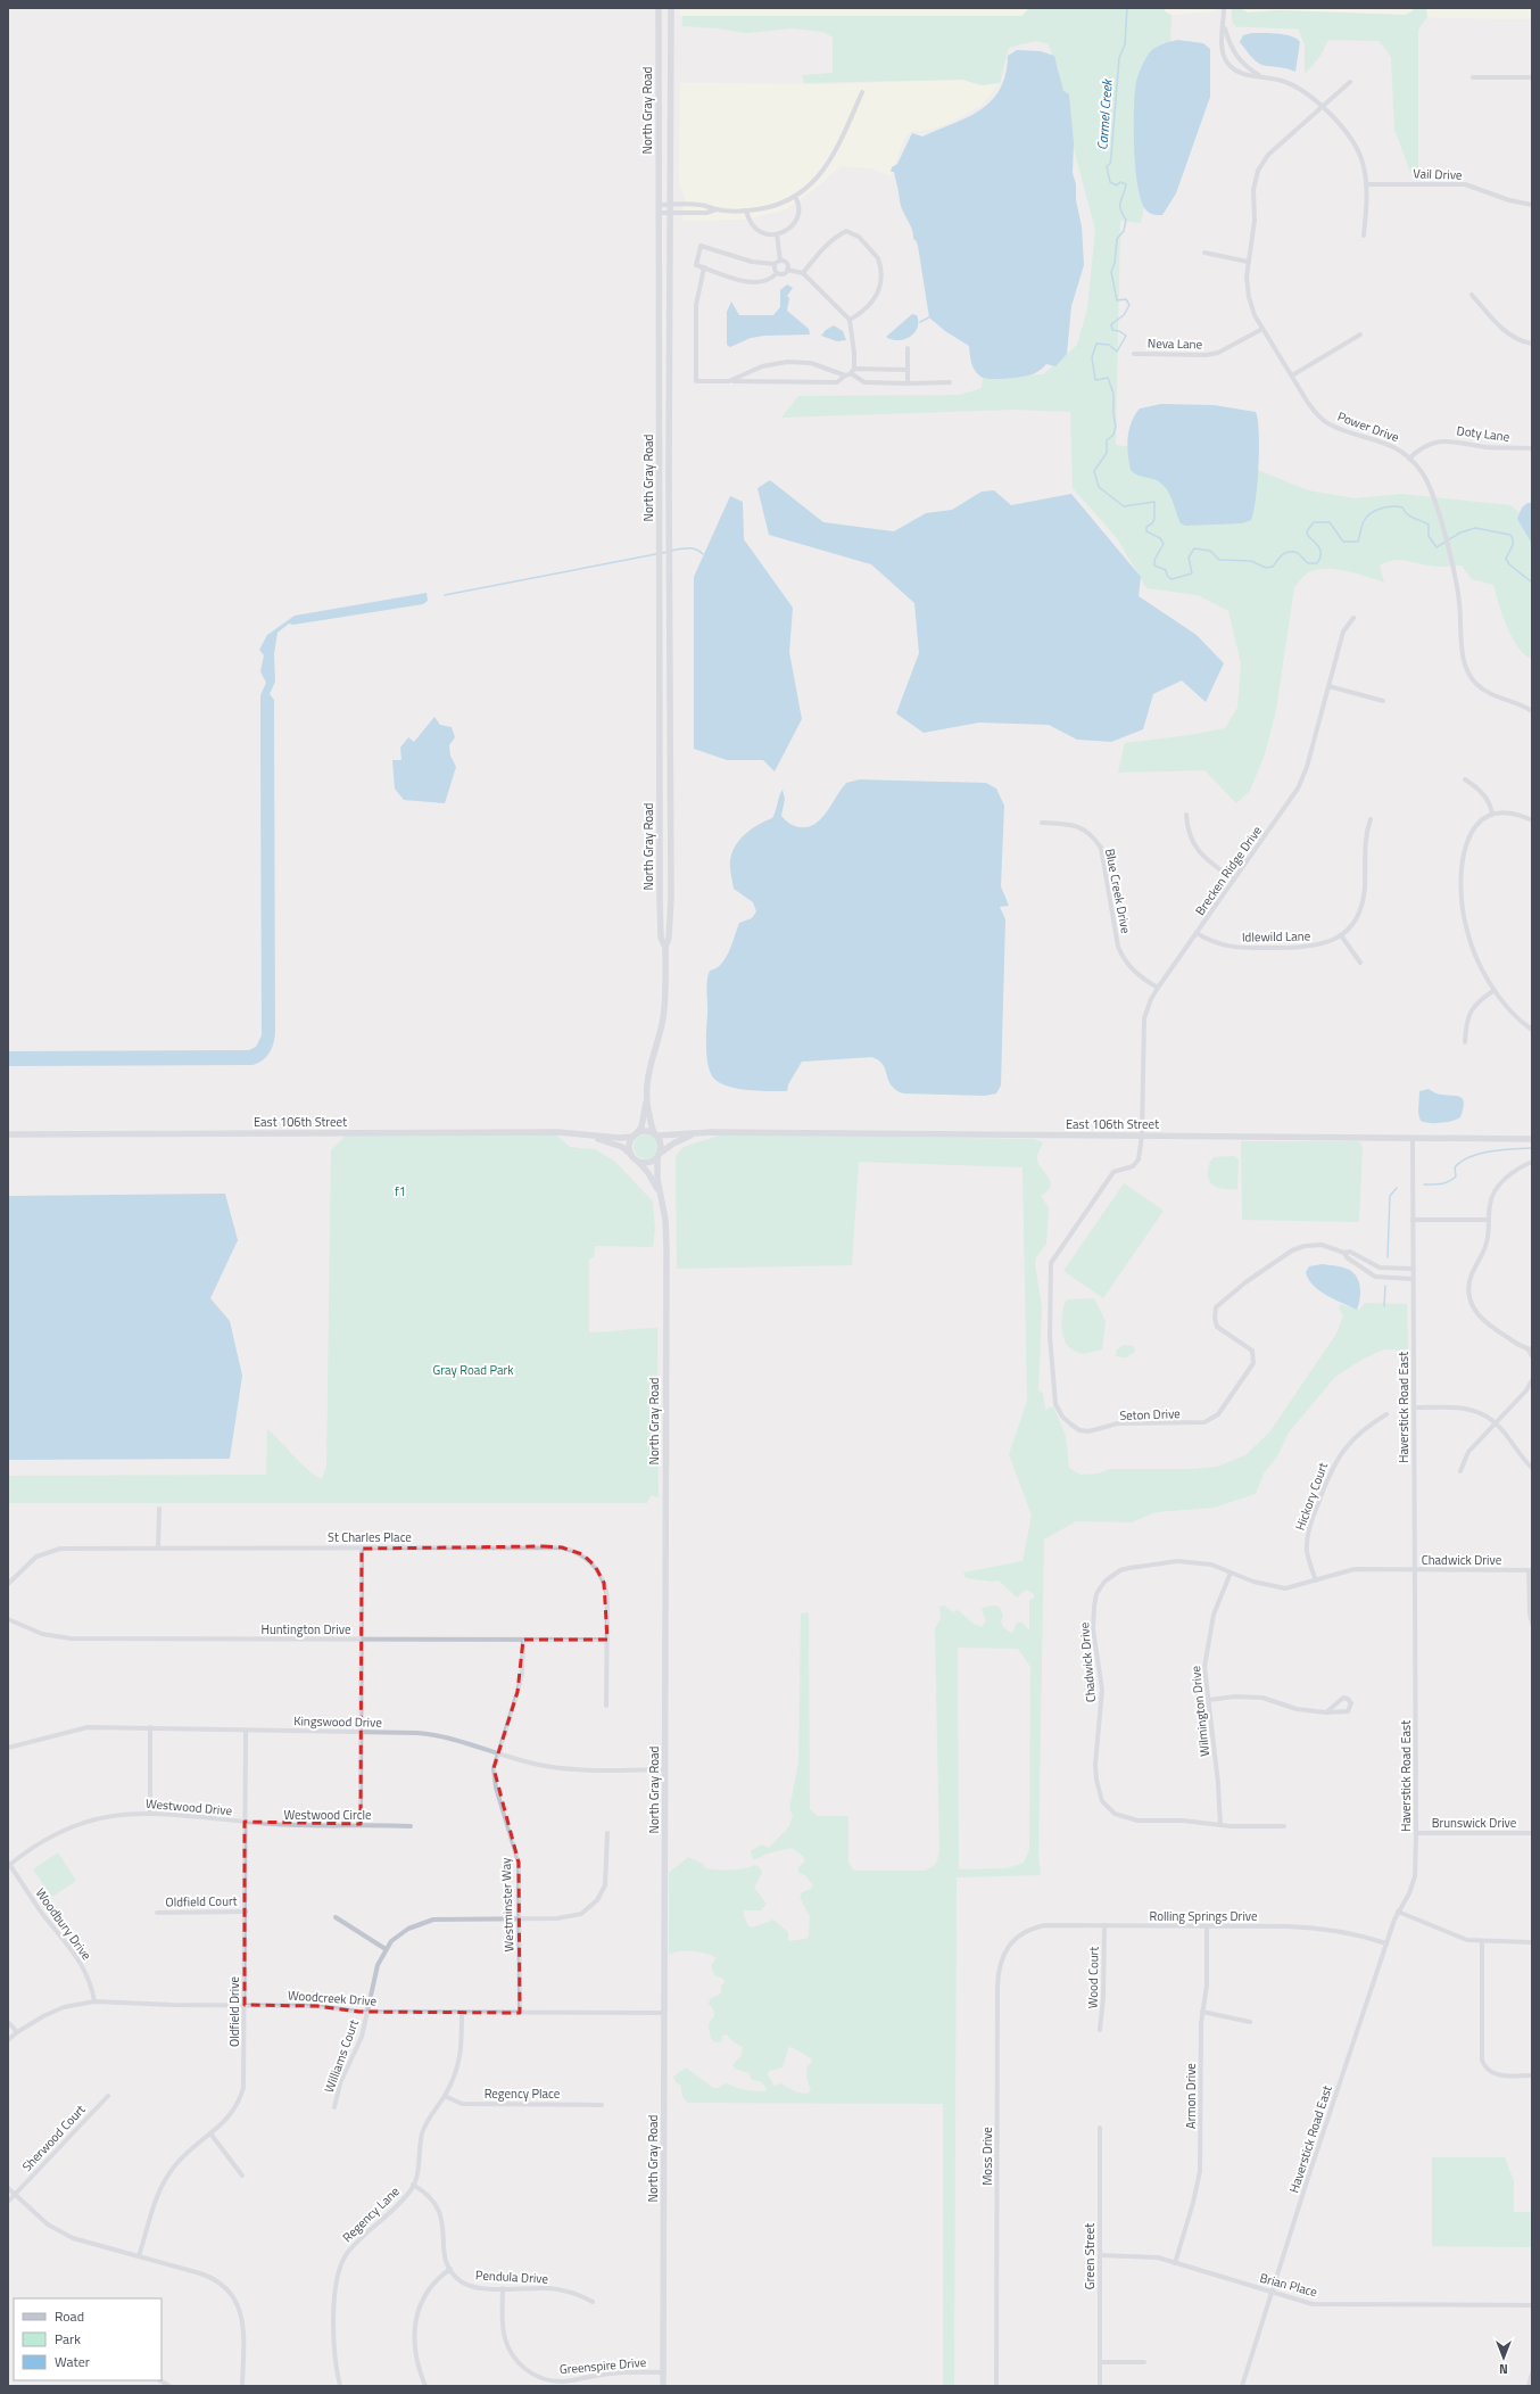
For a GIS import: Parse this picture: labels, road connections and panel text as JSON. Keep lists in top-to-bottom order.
{
  "streets": {
    "street": [
      "North Gray Road",
      "Vail Drive",
      "Neva Lane",
      "Power Drive",
      "Doty Lane",
      "Brecken Ridge Drive",
      "Blue Creek Drive",
      "Idlewild Lane",
      "East 106th Street",
      "Haverstick Road East",
      "Seton Drive",
      "Hickory Court",
      "St Charles Place",
      "Chadwick Drive",
      "Huntington Drive",
      "Wilmington Drive",
      "Kingswood Drive",
      "Westwood Drive",
      "Westwood Circle",
      "Brunswick Drive",
      "Oldfield Court",
      "Westminster Way",
      "Rolling Springs Drive",
      "Woodbury Drive",
      "Wood Court",
      "Woodcreek Drive",
      "Oldfield Drive",
      "Williams Court",
      "Regency Place",
      "Armon Drive",
      "Sherwood Court",
      "Moss Drive",
      "Regency Lane",
      "Green Street",
      "Pendula Drive",
      "Brian Place",
      "Greenspire Drive"
    ]
  },
  "crossings": [
    ["North Gray Road", "East 106th Street"],
    ["North Gray Road", "Kingswood Drive"],
    ["North Gray Road", "Woodcreek Drive"],
    ["North Gray Road", "Greenspire Drive"],
    ["Neva Lane", "Power Drive"],
    ["Power Drive", "Doty Lane"],
    ["Brecken Ridge Drive", "Blue Creek Drive"],
    ["Brecken Ridge Drive", "Idlewild Lane"],
    ["Brecken Ridge Drive", "East 106th Street"],
    ["Brecken Ridge Drive", "Seton Drive"],
    ["East 106th Street", "Haverstick Road East"],
    ["East 106th Street", "Seton Drive"],
    ["Haverstick Road East", "Seton Drive"],
    ["Haverstick Road East", "Chadwick Drive"],
    ["Haverstick Road East", "Brunswick Drive"],
    ["Haverstick Road East", "Rolling Springs Drive"],
    ["Haverstick Road East", "Brian Place"],
    ["Hickory Court", "Chadwick Drive"],
    ["St Charles Place", "Huntington Drive"],
    ["Chadwick Drive", "Wilmington Drive"],
    ["Huntington Drive", "Westminster Way"],
    ["Kingswood Drive", "Westminster Way"],
    ["Kingswood Drive", "Oldfield Drive"],
    ["Westwood Drive", "Westwood Circle"],
    ["Westwood Drive", "Woodbury Drive"],
    ["Westwood Drive", "Oldfield Drive"],
    ["Westwood Circle", "Oldfield Drive"],
    ["Oldfield Court", "Oldfield Drive"],
    ["Westminster Way", "Woodcreek Drive"],
    ["Rolling Springs Drive", "Wood Court"],
    ["Rolling Springs Drive", "Armon Drive"],
    ["Rolling Springs Drive", "Moss Drive"],
    ["Woodbury Drive", "Woodcreek Drive"],
    ["Woodcreek Drive", "Oldfield Drive"],
    ["Woodcreek Drive", "Williams Court"],
    ["Woodcreek Drive", "Regency Lane"],
    ["Regency Place", "Regency Lane"],
    ["Armon Drive", "Brian Place"],
    ["Green Street", "Brian Place"],
    ["Pendula Drive", "Greenspire Drive"]
  ],
  "water": ["Carmel Creek"],
  "parks": ["f1", "Gray Road Park"],
  "legend": ["Road", "Park", "Water"],
  "north": "bottom"
}
